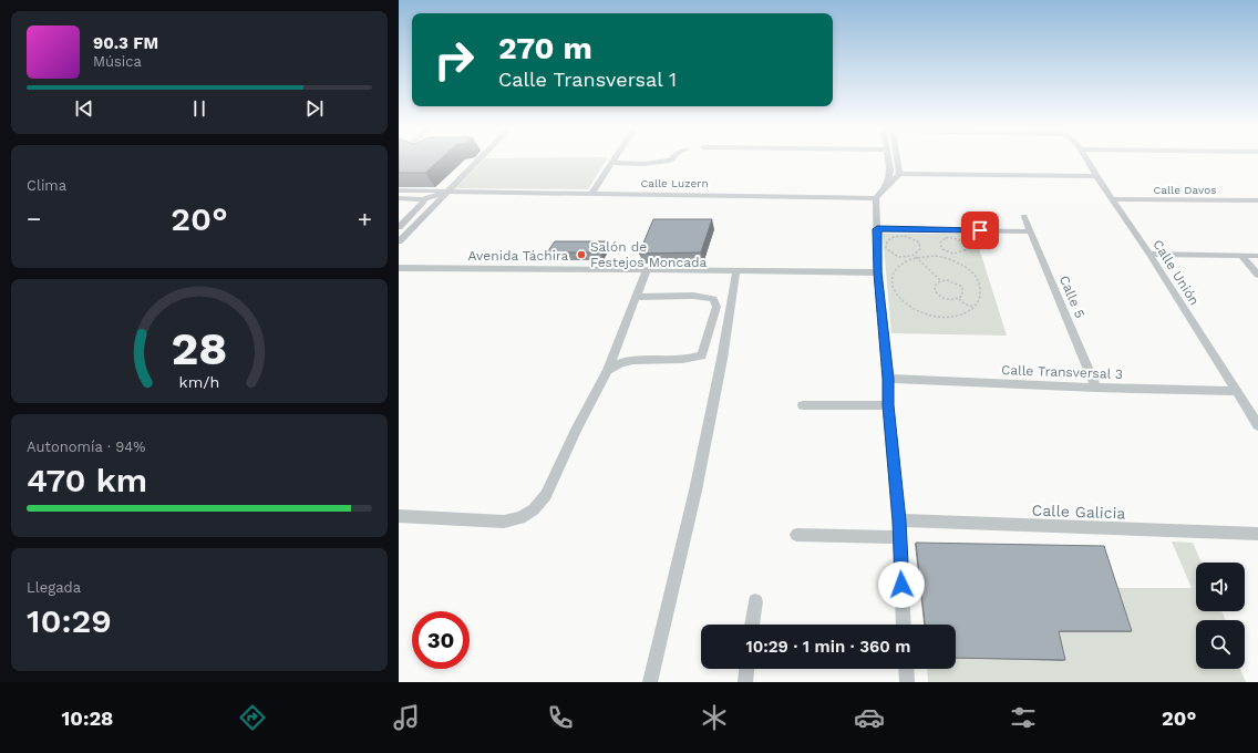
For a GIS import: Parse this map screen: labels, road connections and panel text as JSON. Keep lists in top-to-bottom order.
{
  "streets": {
    "street": [
      "Calle Luzern",
      "Calle Davos",
      "Avenida Táchira",
      "Calle Unión",
      "Calle 5",
      "Calle Transversal 3",
      "Calle Galicia"
    ]
  },
  "crossings": [
    ["Calle Davos", "Calle Unión"],
    ["Calle Unión", "Calle Transversal 3"],
    ["Calle 5", "Calle Transversal 3"]
  ],
  "places": ["Salón de Festejos Moncada"],
  "page": {
    "turn": ["270 m", "Calle Transversal 1"],
    "song": ["90.3 FM", "Música"],
    "tile": [
      "Clima",
      ["Autonomía · 94%", "470 km"],
      ["Llegada", "10:29"]
    ],
    "heat": ["−", "20°", "+"],
    "limit": "30",
    "trip": "10:29 · 1 min · 360 m",
    "tabs": ["10:28", "20°"],
    "gauge": ["28", "km/h"]
  }
}
